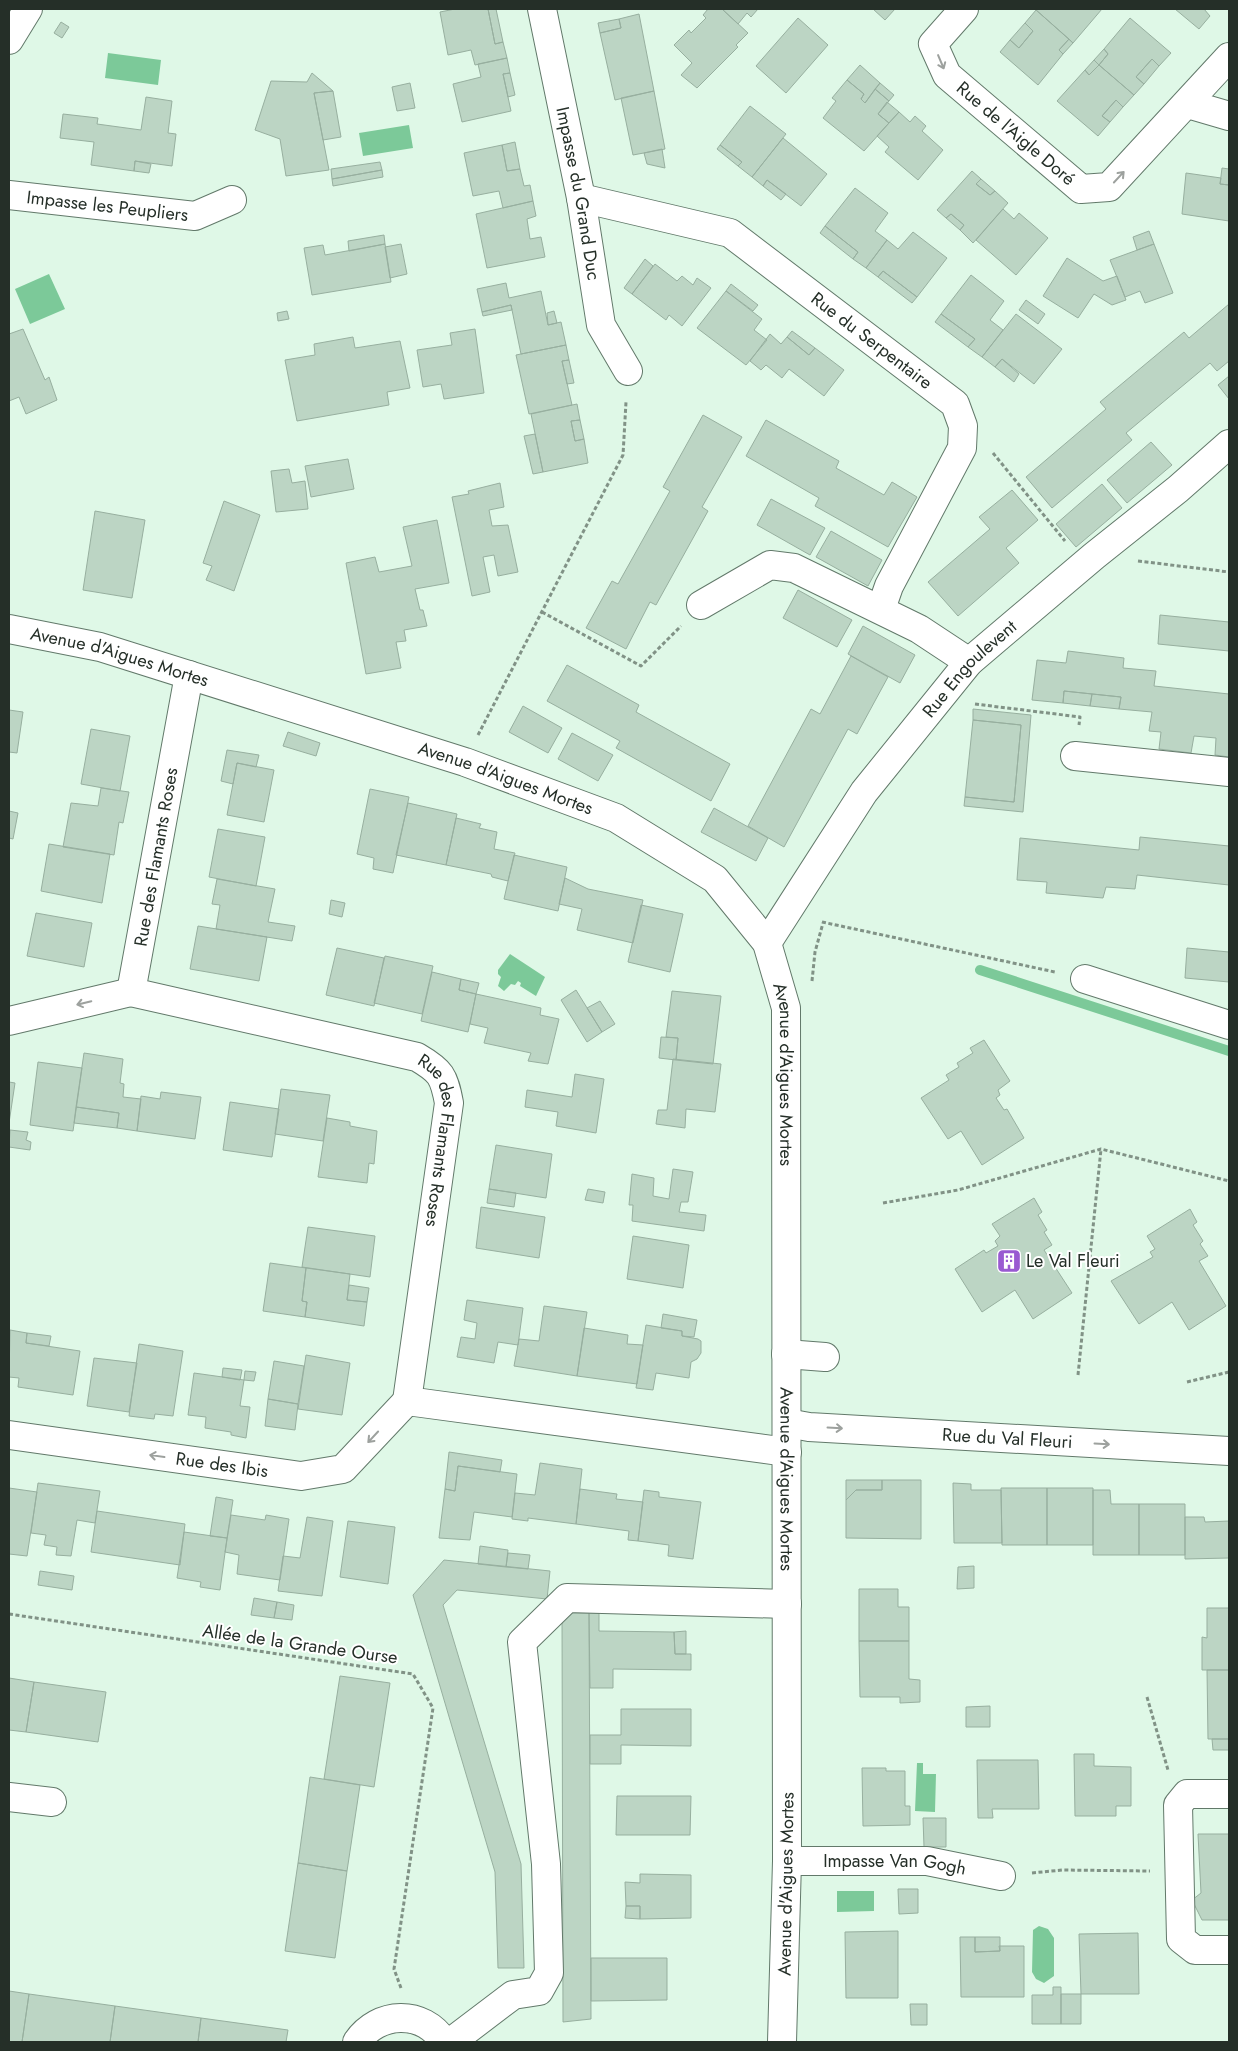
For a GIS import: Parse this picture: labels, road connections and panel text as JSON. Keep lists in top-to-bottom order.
{
  "streets": {
    "street": [
      "Rue de l'Aigle Doré",
      "Impasse du Grand Duc",
      "Impasse les Peupliers",
      "Rue du Serpentaire",
      "Avenue d'Aigues Mortes",
      "Rue Engoulevent",
      "Rue des Flamants Roses",
      "Rue du Val Fleuri",
      "Rue des Ibis",
      "Impasse Van Gogh"
    ],
    "path": ["Allée de la Grande Ourse"]
  },
  "crossings": [
    ["Impasse du Grand Duc", "Rue du Serpentaire"],
    ["Avenue d'Aigues Mortes", "Rue Engoulevent"],
    ["Avenue d'Aigues Mortes", "Rue des Flamants Roses"],
    ["Avenue d'Aigues Mortes", "Rue du Val Fleuri"],
    ["Avenue d'Aigues Mortes", "Impasse Van Gogh"],
    ["Rue des Flamants Roses", "Rue des Ibis"]
  ],
  "one_way": ["Rue du Val Fleuri", "Rue des Ibis"],
  "places": {
    "building": ["Le Val Fleuri"]
  }
}
